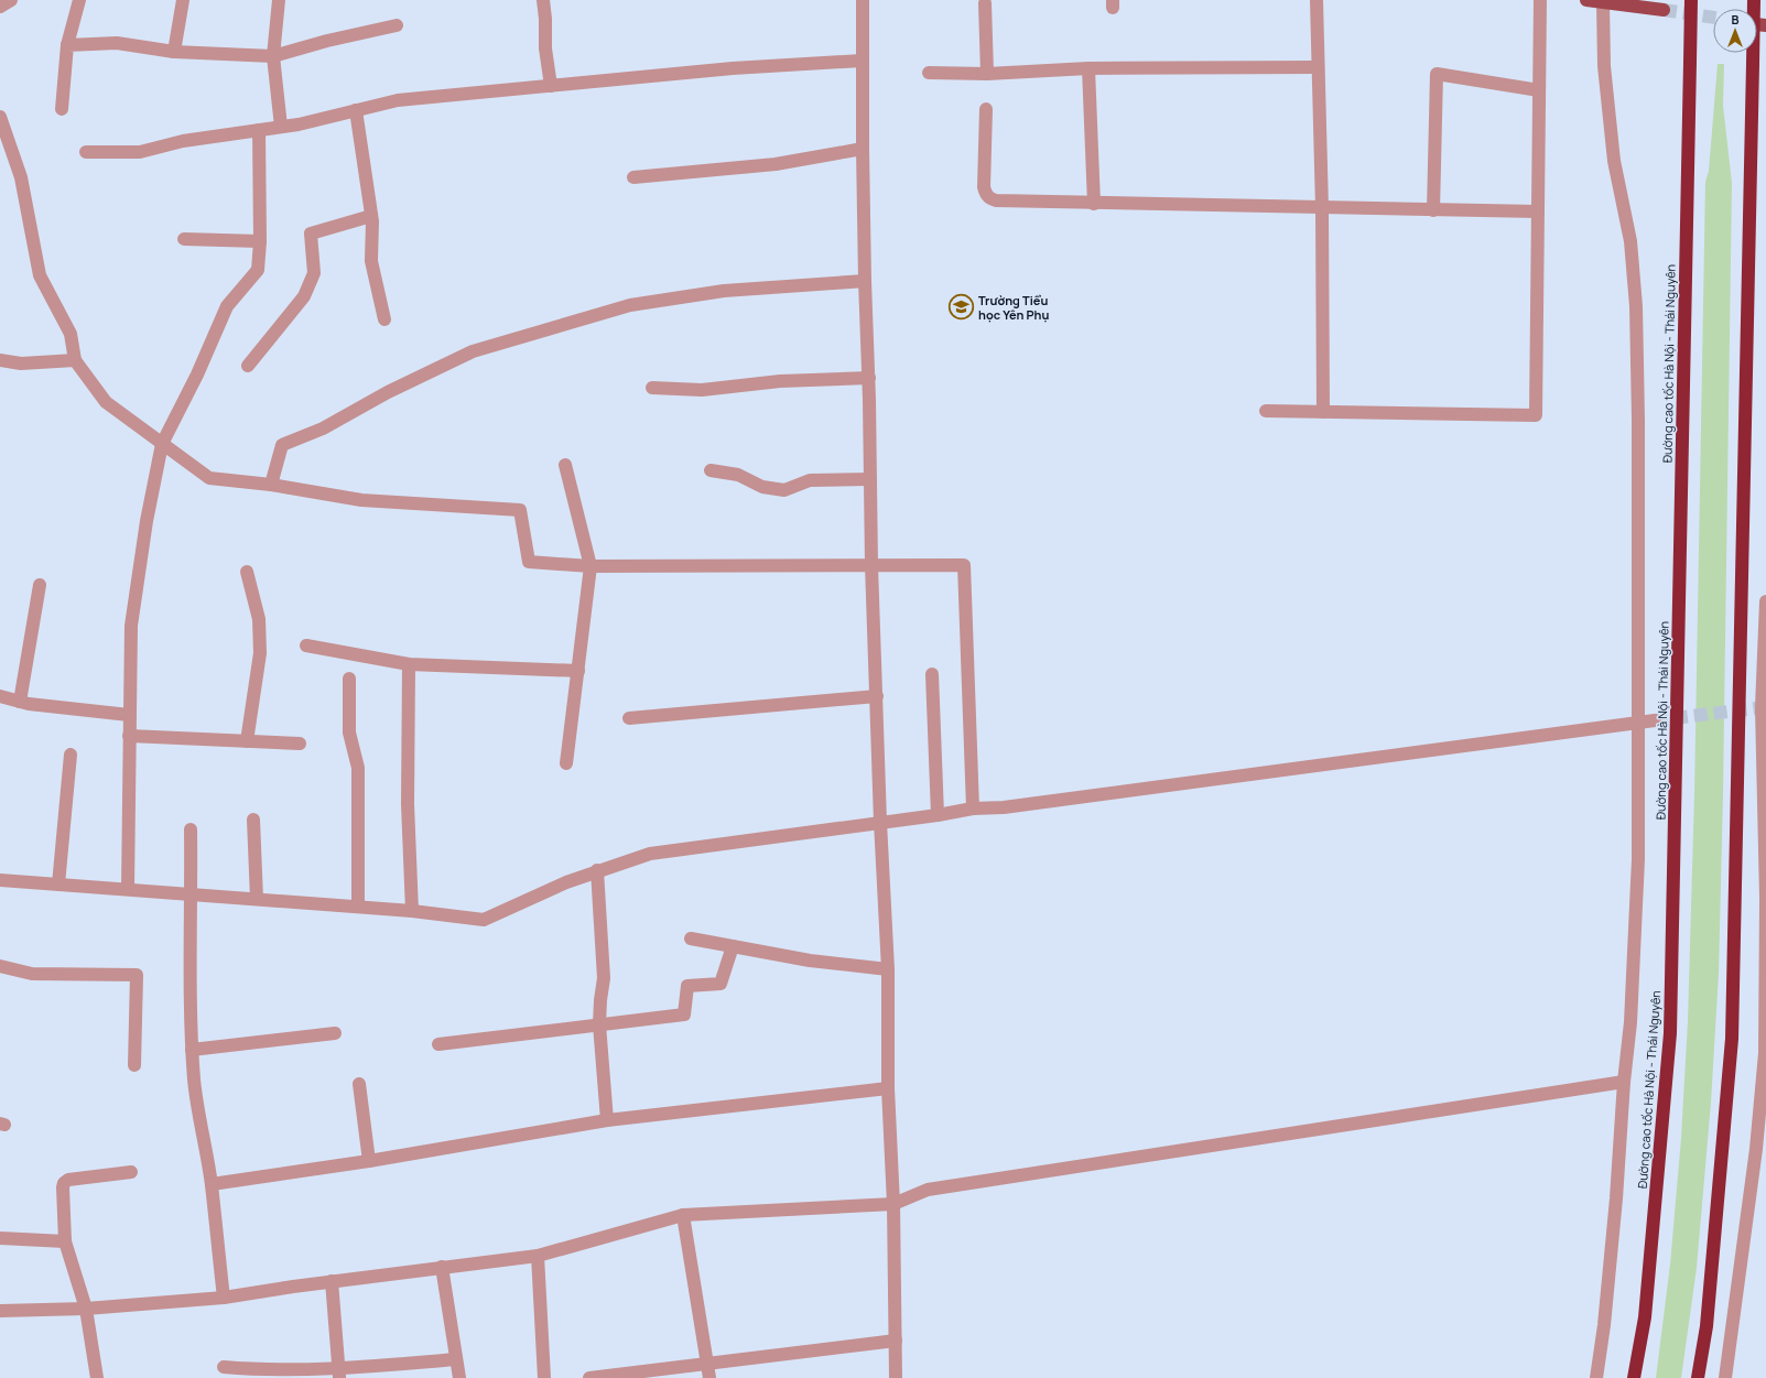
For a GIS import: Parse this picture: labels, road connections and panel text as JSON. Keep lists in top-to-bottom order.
{
  "streets": {
    "highway": ["Đường cao tốc Hà Nội - Thái Nguyên"]
  },
  "places": {
    "school or university": ["Trường Tiểu học Yên Phụ"]
  },
  "north": "top"
}
